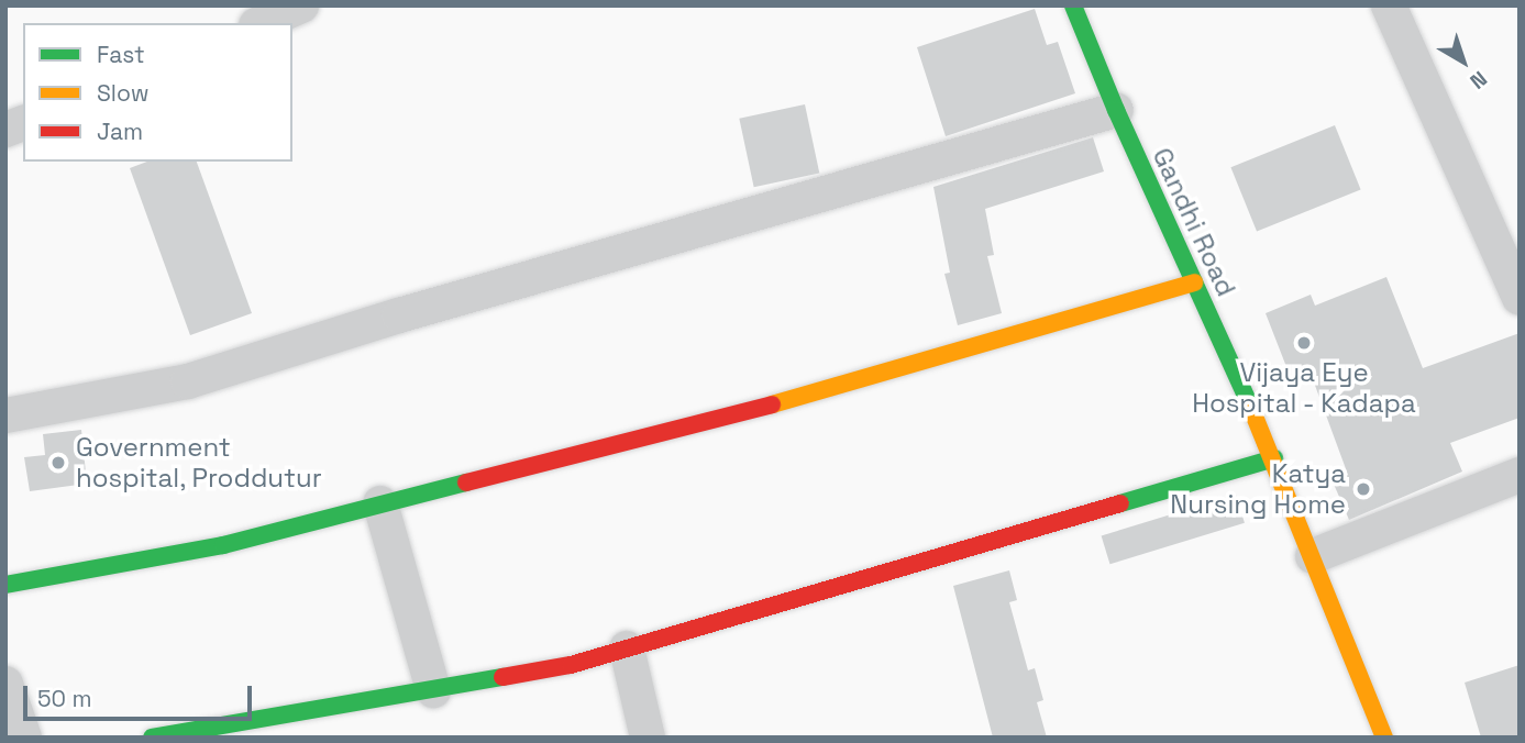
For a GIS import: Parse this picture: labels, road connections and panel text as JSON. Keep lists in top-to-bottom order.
{
  "streets": {
    "street": ["Gandhi Road"]
  },
  "places": ["Vijaya Eye Hospital - Kadapa", "Government hospital, Proddutur", "Katya Nursing Home"],
  "legend": ["Fast", "Slow", "Jam"],
  "scale_bar": "50 m",
  "north": "bottom right"
}
